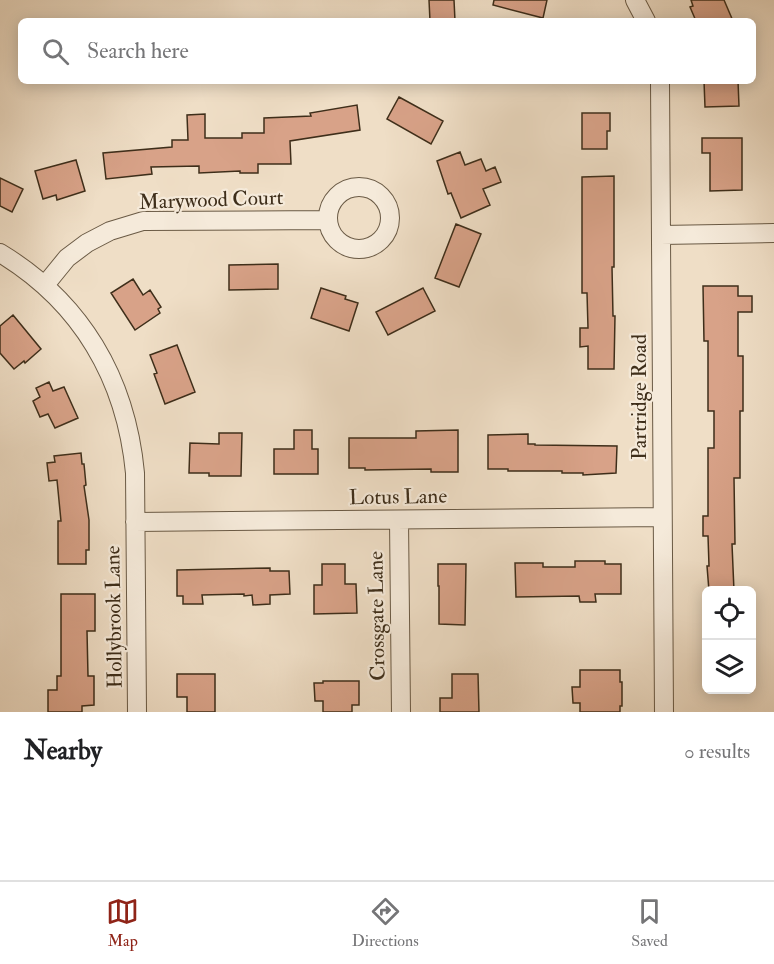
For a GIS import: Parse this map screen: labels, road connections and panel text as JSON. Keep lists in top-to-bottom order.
{
  "streets": {
    "street": [
      "Marywood Court",
      "Partridge Road",
      "Lotus Lane",
      "Crossgate Lane",
      "Hollybrook Lane"
    ]
  },
  "crossings": [
    ["Marywood Court", "Hollybrook Lane"],
    ["Partridge Road", "Lotus Lane"],
    ["Lotus Lane", "Crossgate Lane"],
    ["Lotus Lane", "Hollybrook Lane"]
  ],
  "page": {
    "search": "Search here",
    "heading": ["Nearby", "0 results"],
    "nav": ["Map", "Directions", "Saved"]
  }
}
